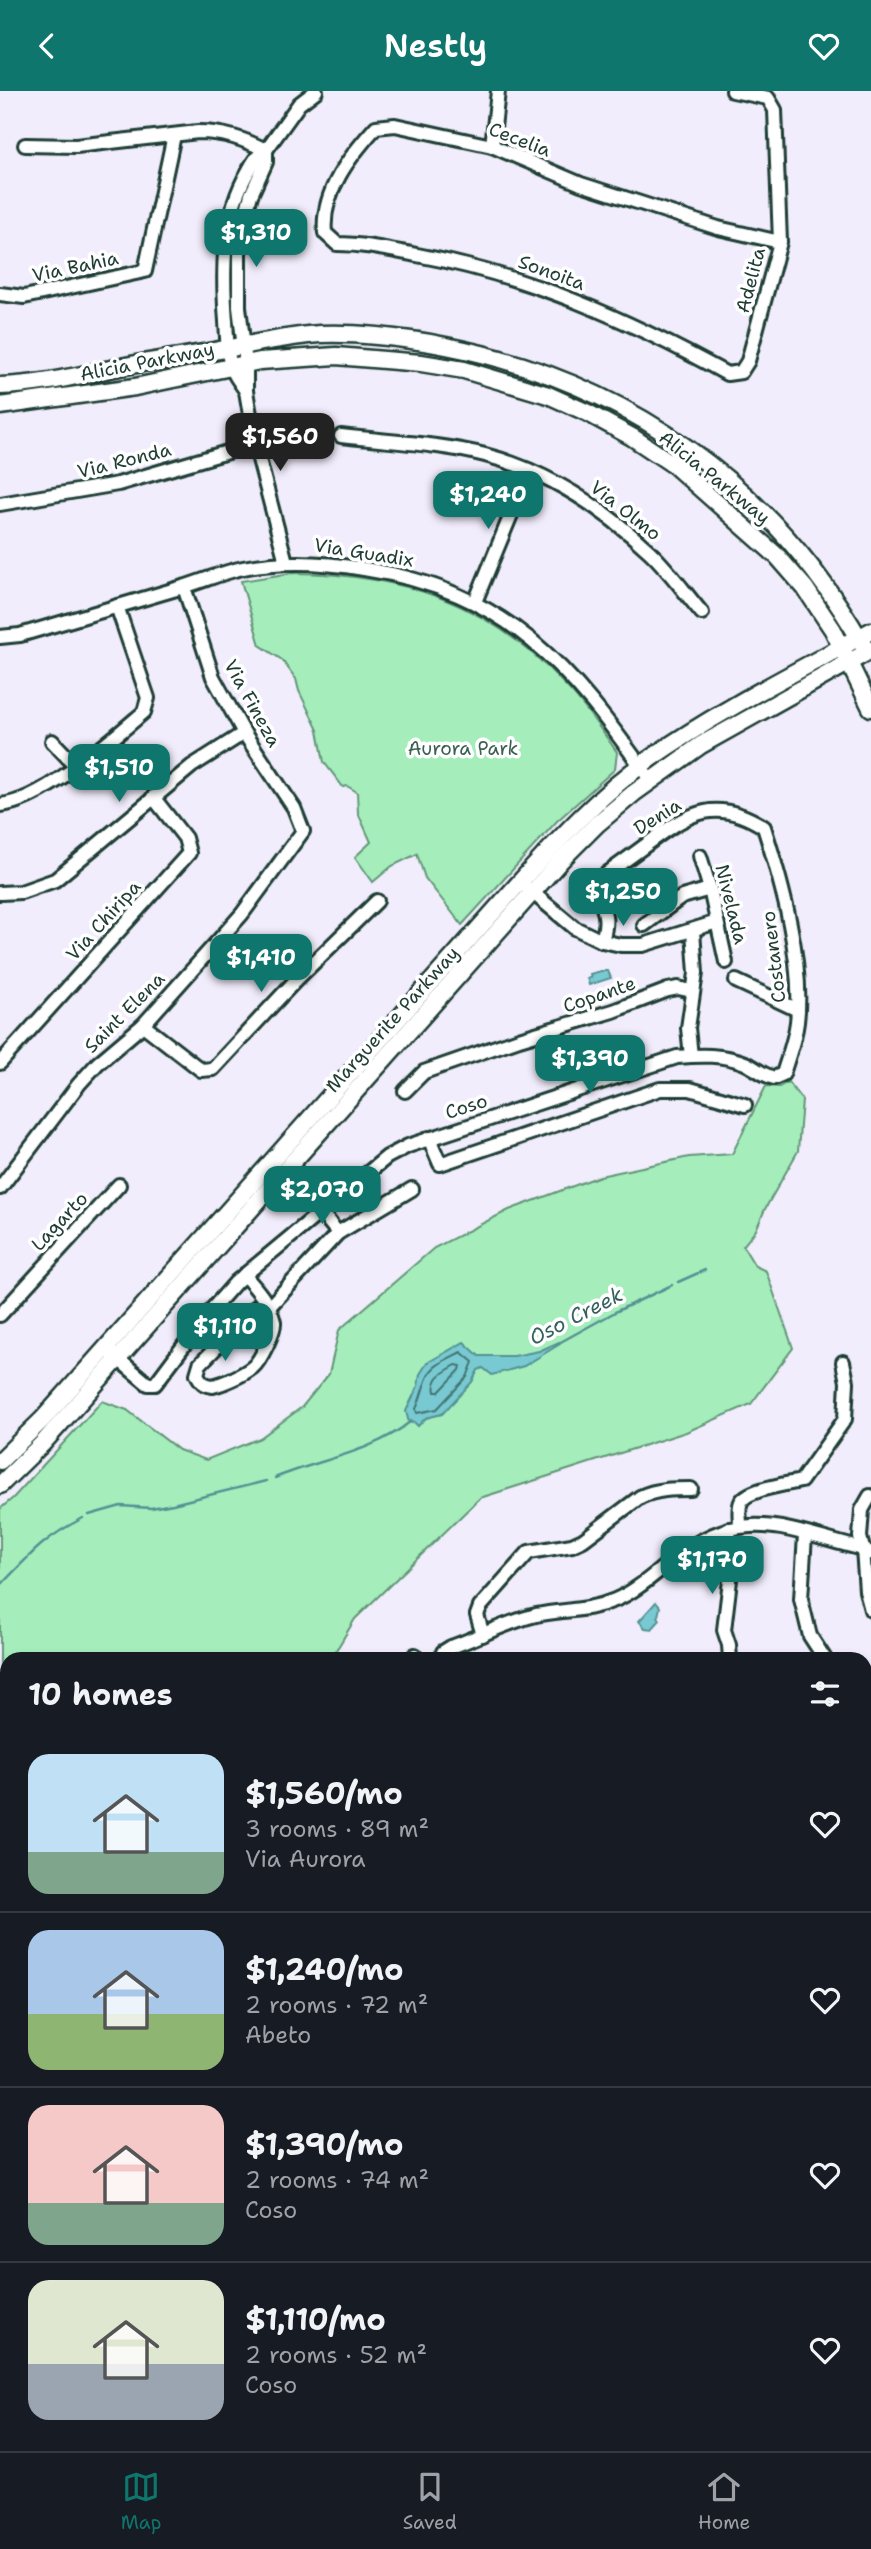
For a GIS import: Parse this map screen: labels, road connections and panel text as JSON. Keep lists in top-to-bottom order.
{
  "streets": {
    "main road": ["Alicia Parkway", "Marguerite Parkway"],
    "street": [
      "Cecelia",
      "Via Bahia",
      "Sonoita",
      "Adelita",
      "Via Ronda",
      "Via Olmo",
      "Via Guadix",
      "Via Fineza",
      "Denia",
      "Nivelada",
      "Via Chiripa",
      "Costanero",
      "Copante",
      "Saint Elena",
      "Coso",
      "Lagarto"
    ]
  },
  "crossings": [
    ["Cecelia", "Sonoita"],
    ["Cecelia", "Adelita"],
    ["Sonoita", "Adelita"],
    ["Alicia Parkway", "Marguerite Parkway"],
    ["Via Guadix", "Via Fineza"],
    ["Via Guadix", "Marguerite Parkway"],
    ["Via Fineza", "Saint Elena"],
    ["Denia", "Costanero"],
    ["Costanero", "Coso"],
    ["Marguerite Parkway", "Coso"]
  ],
  "water": ["Oso Creek"],
  "parks": ["Aurora Park"],
  "page": {
    "header": "Nestly",
    "price": [
      "$1,310",
      "$1,560",
      "$1,240",
      "$1,510",
      "$1,250",
      "$1,410",
      "$1,390",
      "$2,070",
      "$1,110",
      "$1,170"
    ],
    "heading": "10 homes",
    "list": [
      {
        "name": "$1,560/mo",
        "note": "3 rooms · 89 m² · Via Aurora"
      },
      {
        "name": "$1,240/mo",
        "note": "2 rooms · 72 m² · Abeto"
      },
      {
        "name": "$1,390/mo",
        "note": "2 rooms · 74 m² · Coso"
      },
      {
        "name": "$1,110/mo",
        "note": "2 rooms · 52 m² · Coso"
      }
    ],
    "tabs": ["Map", "Saved", "Home"]
  }
}
